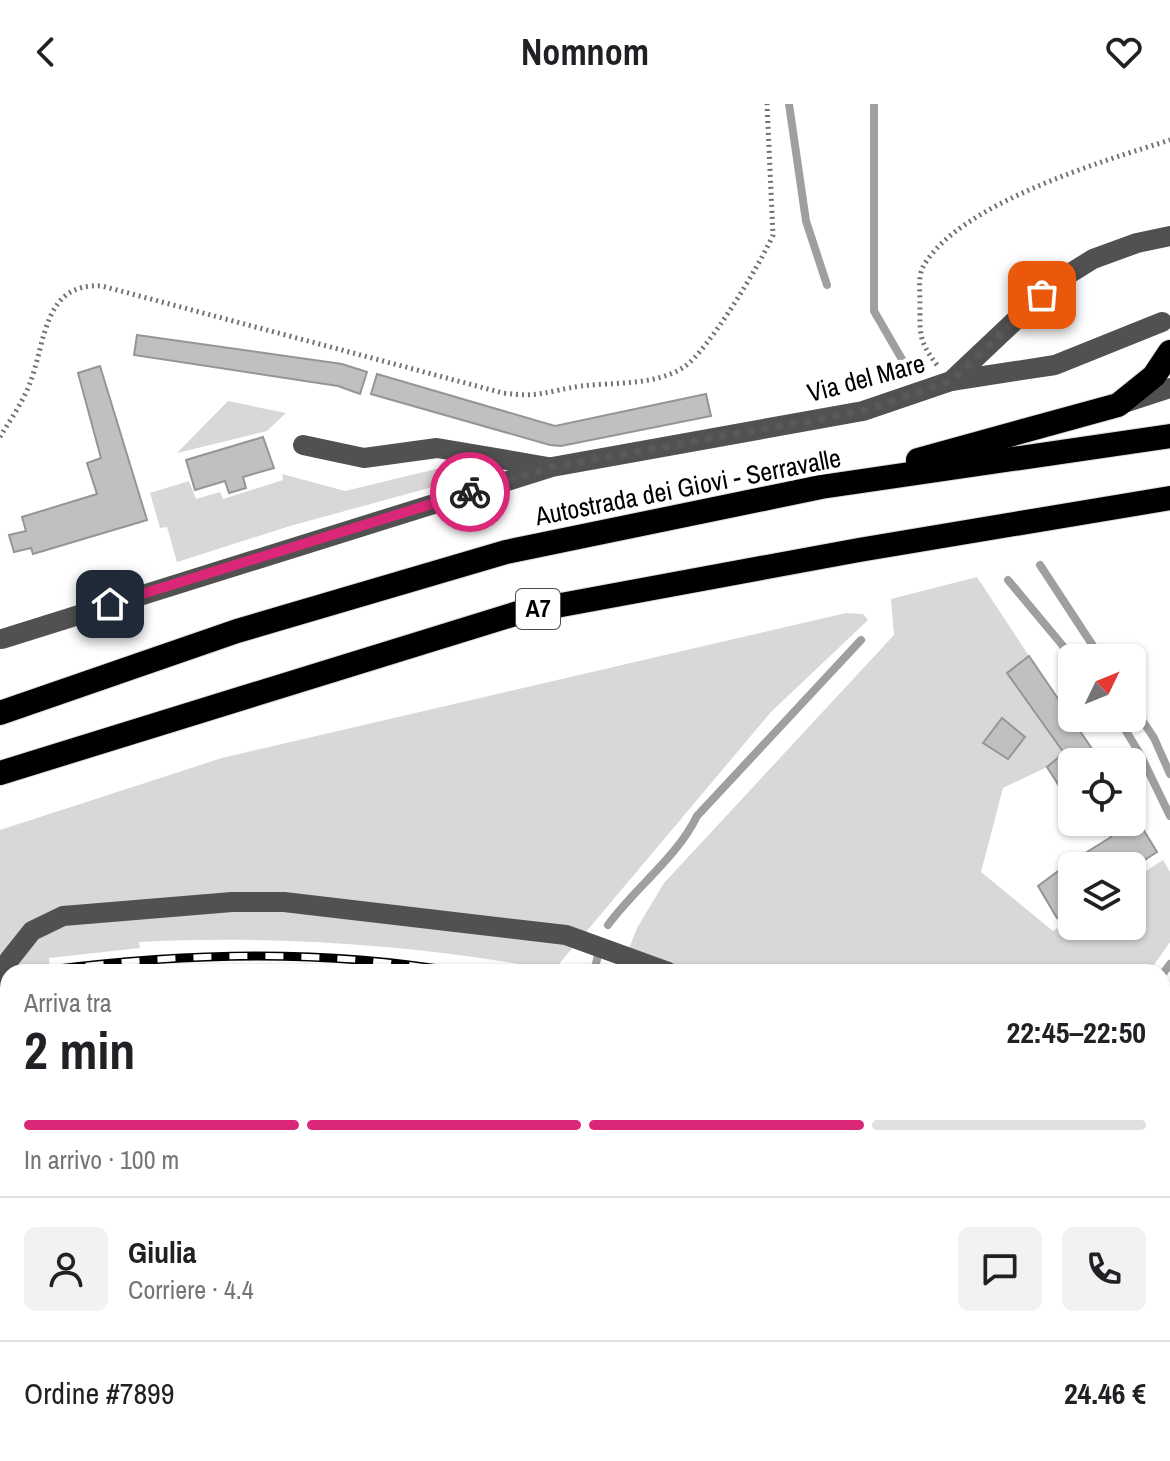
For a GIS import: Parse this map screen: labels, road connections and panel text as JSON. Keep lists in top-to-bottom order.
{
  "streets": {
    "highway": ["Autostrada dei Giovi - Serravalle", "A7"],
    "street": ["Via del Mare"]
  },
  "north": "top right",
  "page": {
    "header": "Nomnom",
    "heading": ["2 min", "Arriva tra", "22:45–22:50"],
    "panel": [
      "Giulia",
      "Corriere · 4.4",
      "Ordine #7899",
      "24.46 €"
    ],
    "bar": "In arrivo · 100 m"
  }
}
